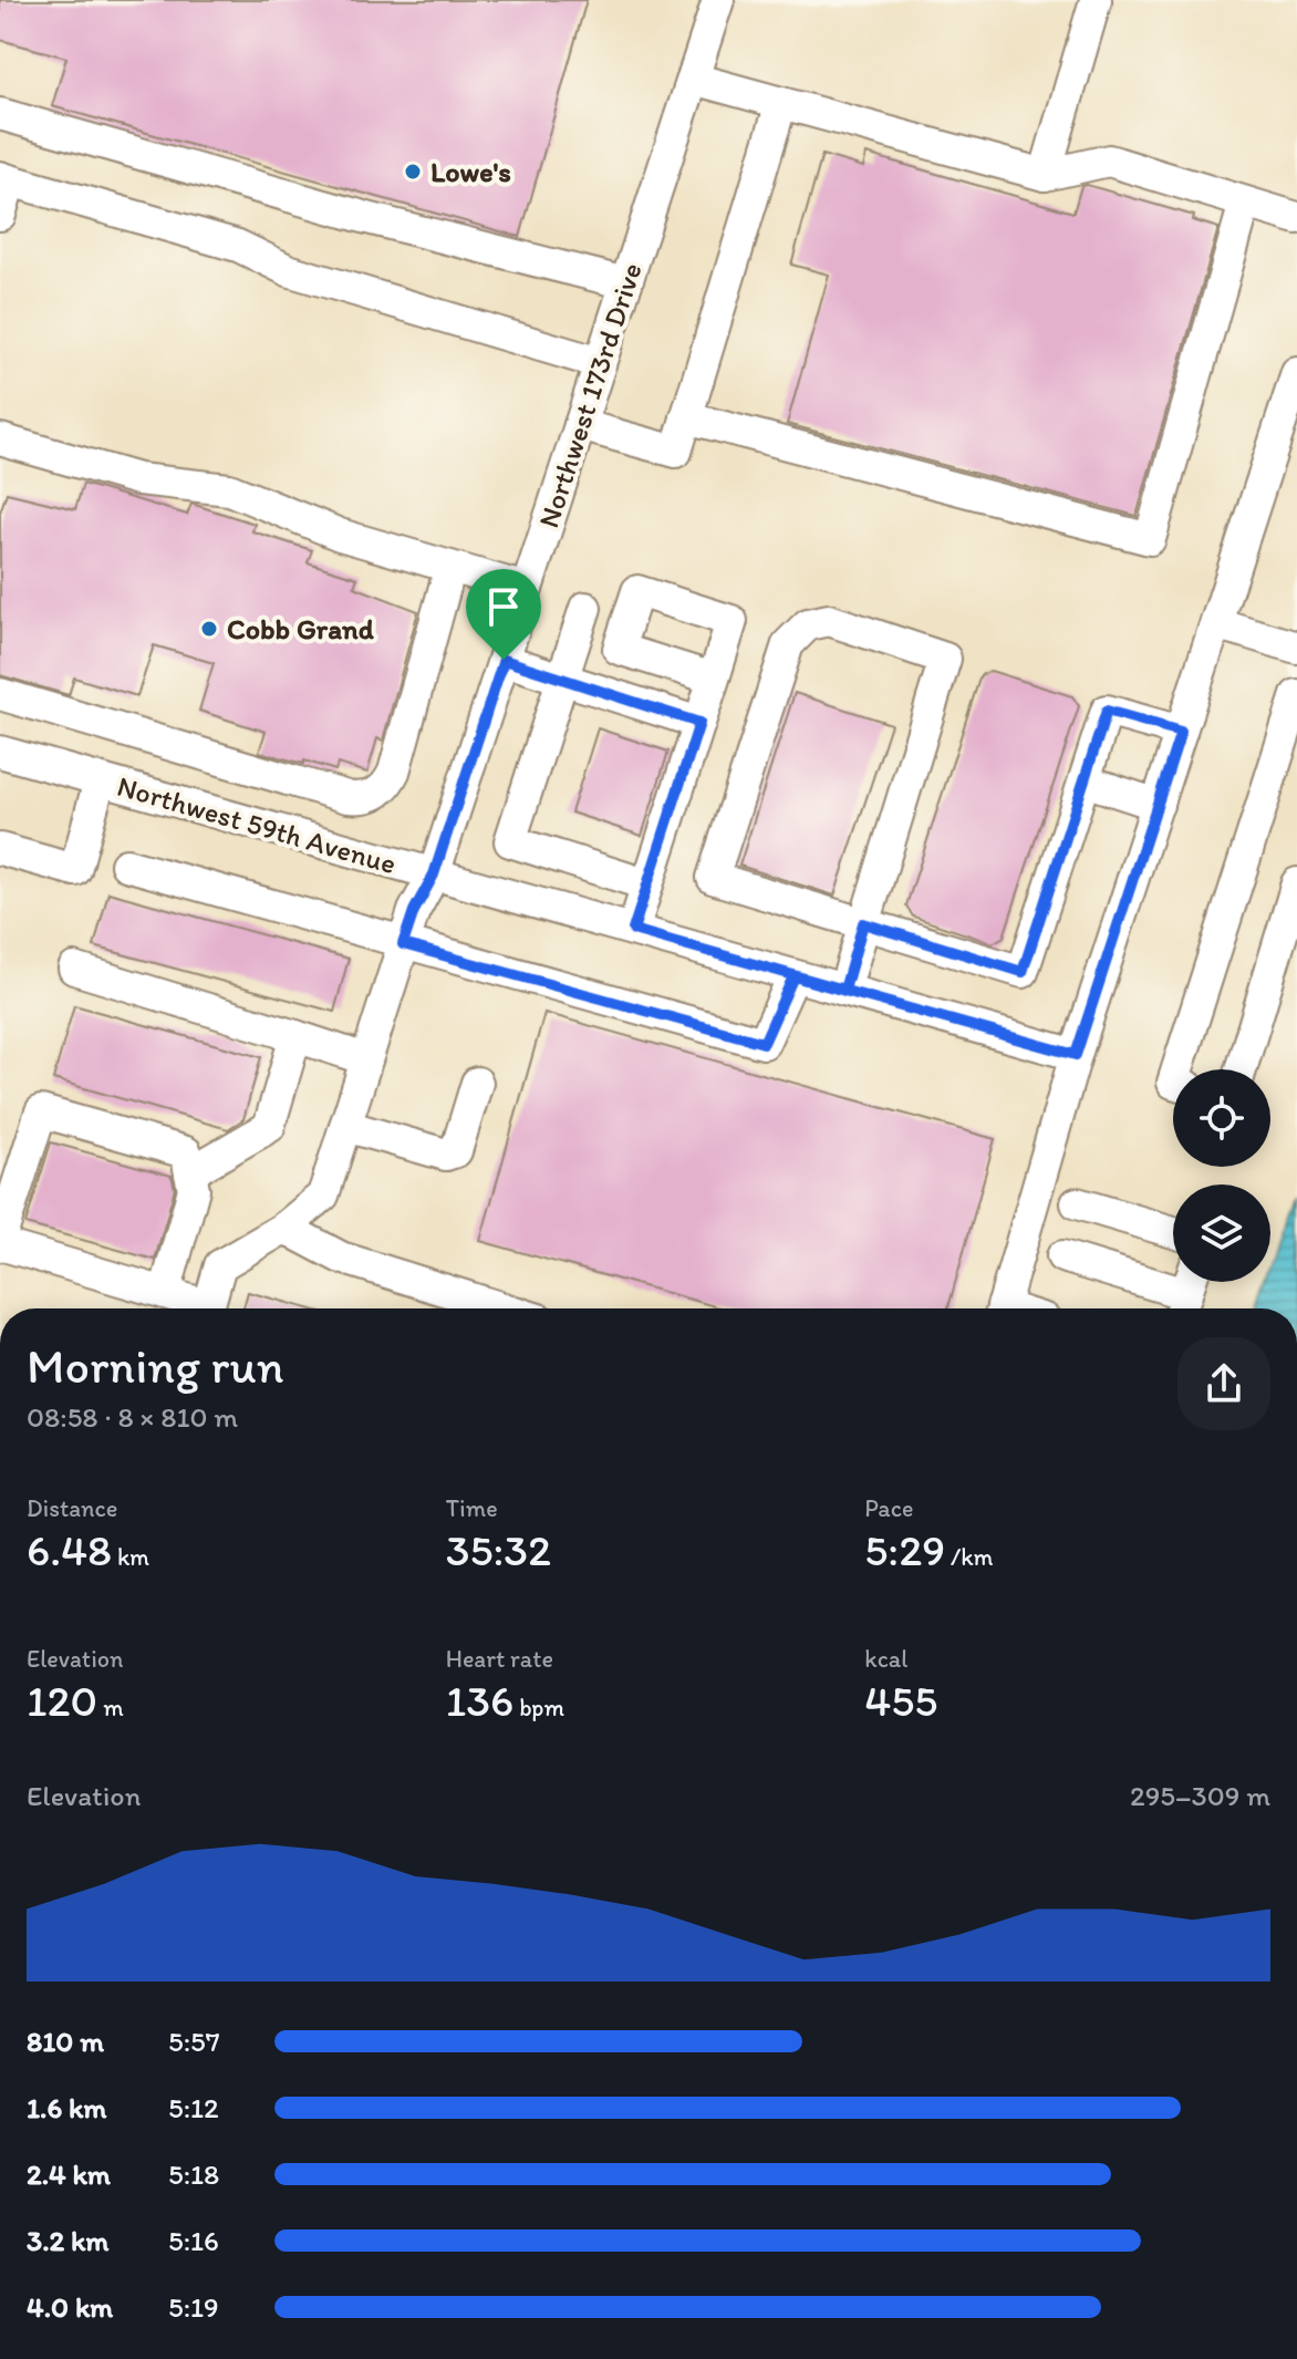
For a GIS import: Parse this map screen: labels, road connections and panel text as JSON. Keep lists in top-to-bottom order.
{
  "streets": {
    "street": ["Northwest 173rd Drive", "Northwest 59th Avenue"]
  },
  "crossings": [
    ["Northwest 173rd Drive", "Northwest 59th Avenue"]
  ],
  "places": ["Lowe's", "Cobb Grand"],
  "page": {
    "heading": ["Morning run", "08:58 · 8 × 810 m"],
    "stats": [
      ["Distance", "6.48 km"],
      ["Time", "35:32"],
      ["Pace", "5:29 /km"],
      ["Elevation", "120 m"],
      ["Heart rate", "136 bpm"],
      ["kcal", "455"]
    ],
    "chart": ["Elevation", "295–309 m"],
    "list": [
      {
        "name": "810 m",
        "note": "5:57"
      },
      {
        "name": "1.6 km",
        "note": "5:12"
      },
      {
        "name": "2.4 km",
        "note": "5:18"
      },
      {
        "name": "3.2 km",
        "note": "5:16"
      },
      {
        "name": "4.0 km",
        "note": "5:19"
      }
    ]
  }
}
